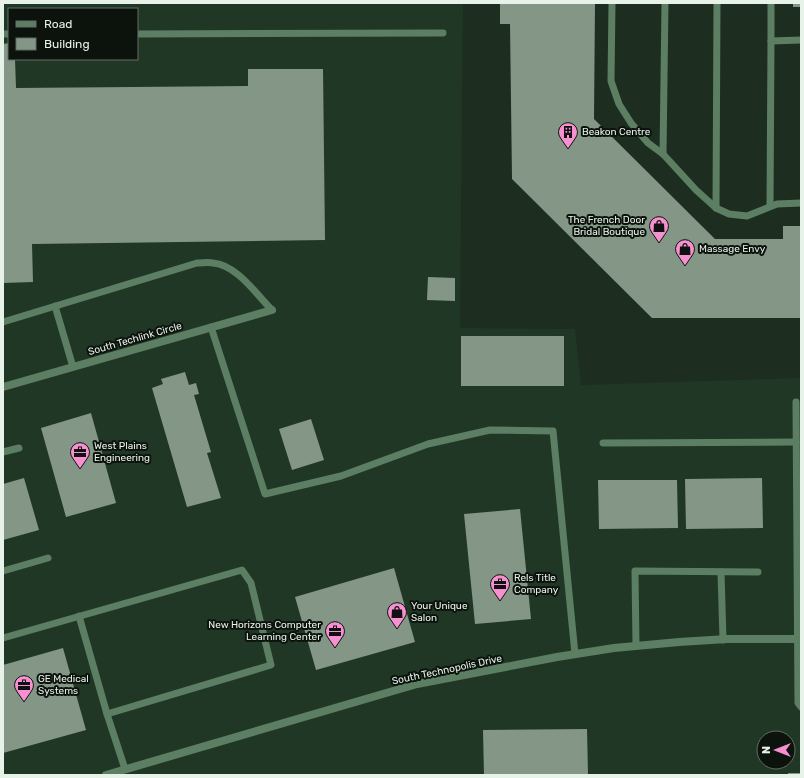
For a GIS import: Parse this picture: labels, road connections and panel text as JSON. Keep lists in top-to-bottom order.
{
  "streets": {
    "street": ["South Techlink Circle", "South Technopolis Drive"]
  },
  "places": {
    "building": ["Beakon Centre"],
    "shop": ["The French Door Bridal Boutique", "Massage Envy", "Your Unique Salon"],
    "office": [
      "West Plains Engineering",
      "Rels Title Company",
      "New Horizons Computer Learning Center",
      "GE Medical Systems"
    ]
  },
  "legend": ["Road", "Building"],
  "north": "left"
}
